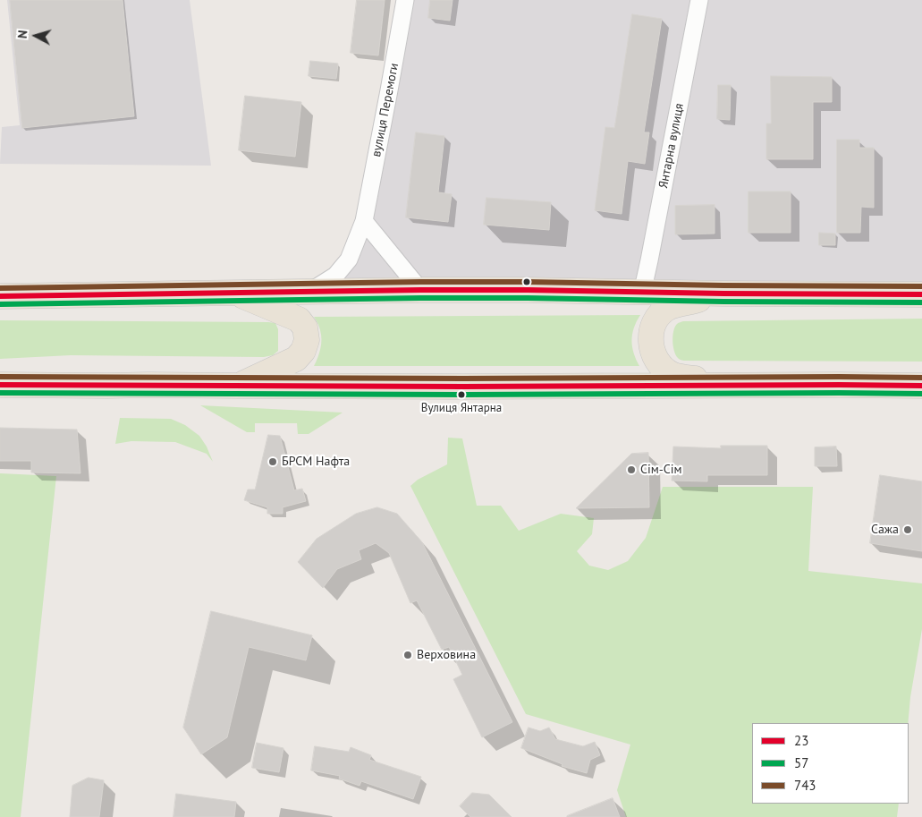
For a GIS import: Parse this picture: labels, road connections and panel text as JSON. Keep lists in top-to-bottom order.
{
  "streets": {
    "street": ["вулиця Перемоги", "Янтарна вулиця"]
  },
  "places": [
    "Вулиця Янтарна",
    "БРСМ Нафта",
    "Сім-Сім",
    "Сажа",
    "Верховина"
  ],
  "lines": ["transit line 743", "transit line 23", "transit line 57"],
  "legend": ["23", "57", "743"],
  "north": "left"
}
